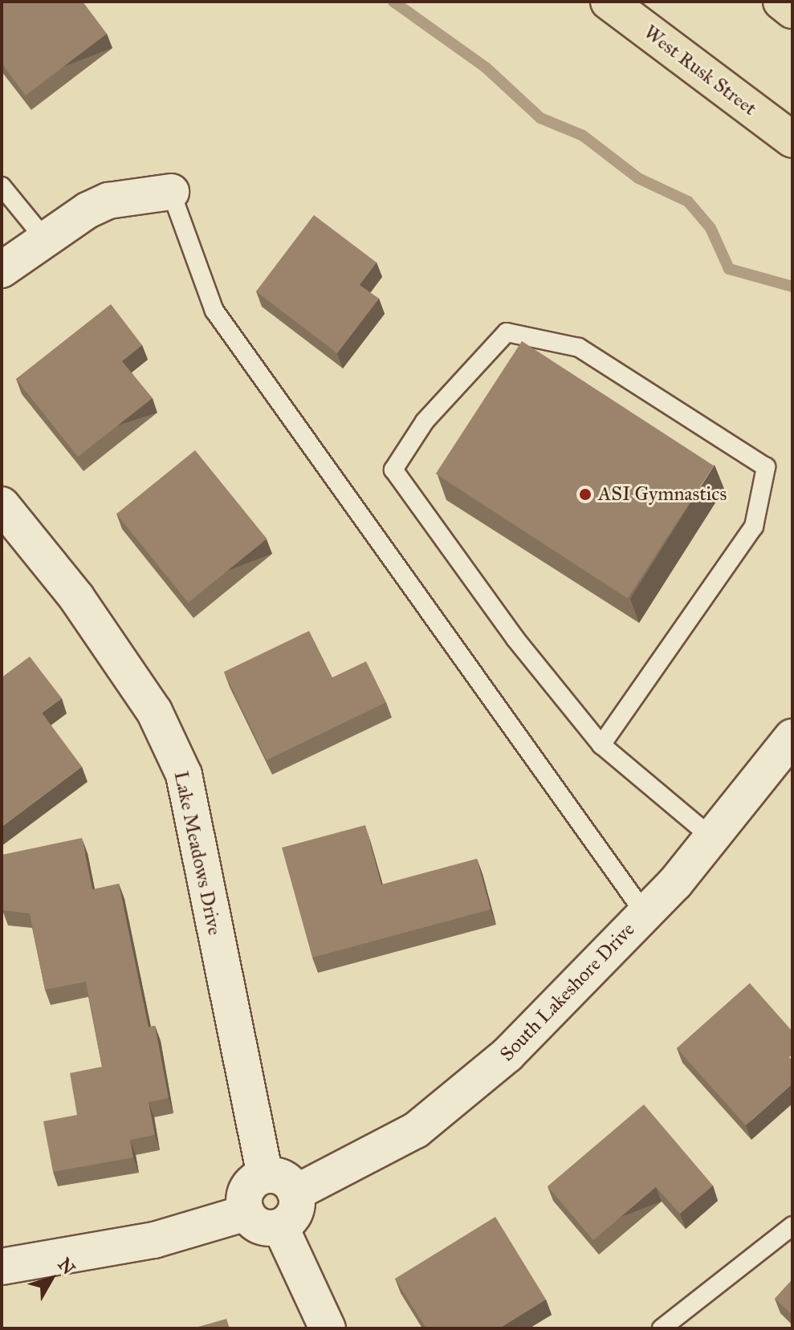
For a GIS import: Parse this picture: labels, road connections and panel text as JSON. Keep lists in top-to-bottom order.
{
  "streets": {
    "main road": ["West Rusk Street"],
    "street": ["Lake Meadows Drive", "South Lakeshore Drive"]
  },
  "crossings": [
    ["Lake Meadows Drive", "South Lakeshore Drive"]
  ],
  "places": ["ASI Gymnastics"],
  "north": "top right"
}
